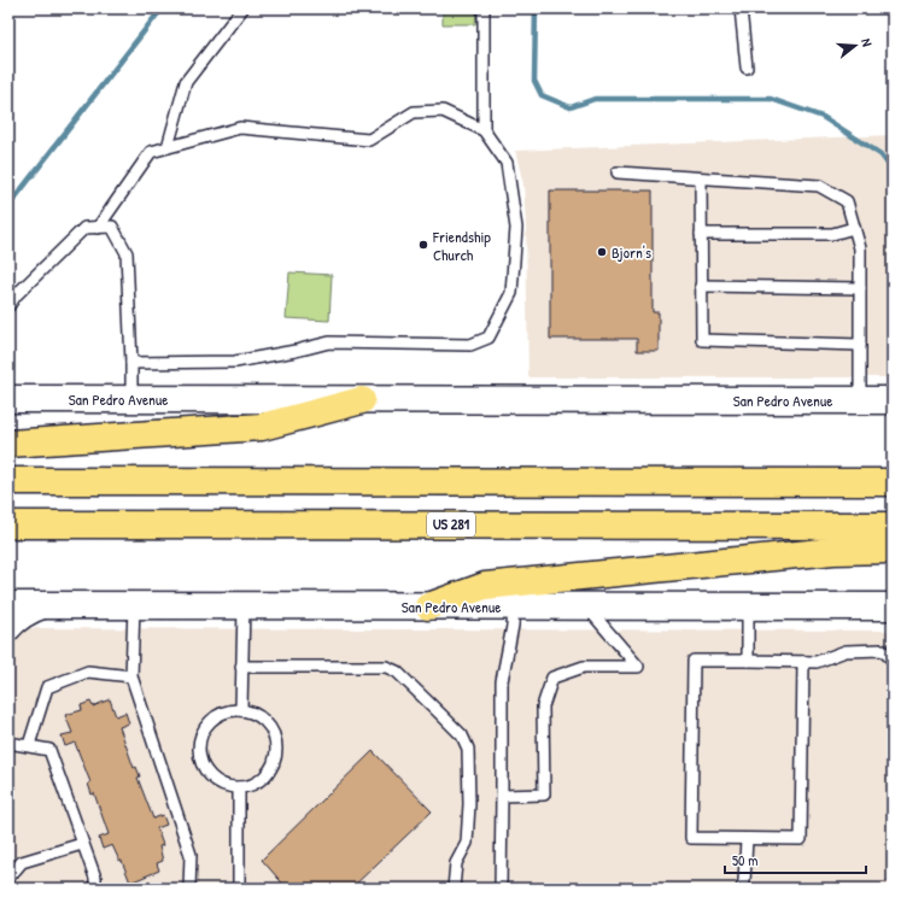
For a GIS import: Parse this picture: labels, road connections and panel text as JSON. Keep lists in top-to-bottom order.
{
  "streets": {
    "highway": ["US 281"],
    "main road": ["San Pedro Avenue"]
  },
  "places": ["Friendship Church", "Bjorn's"],
  "scale_bar": "50 m",
  "north": "right"
}
